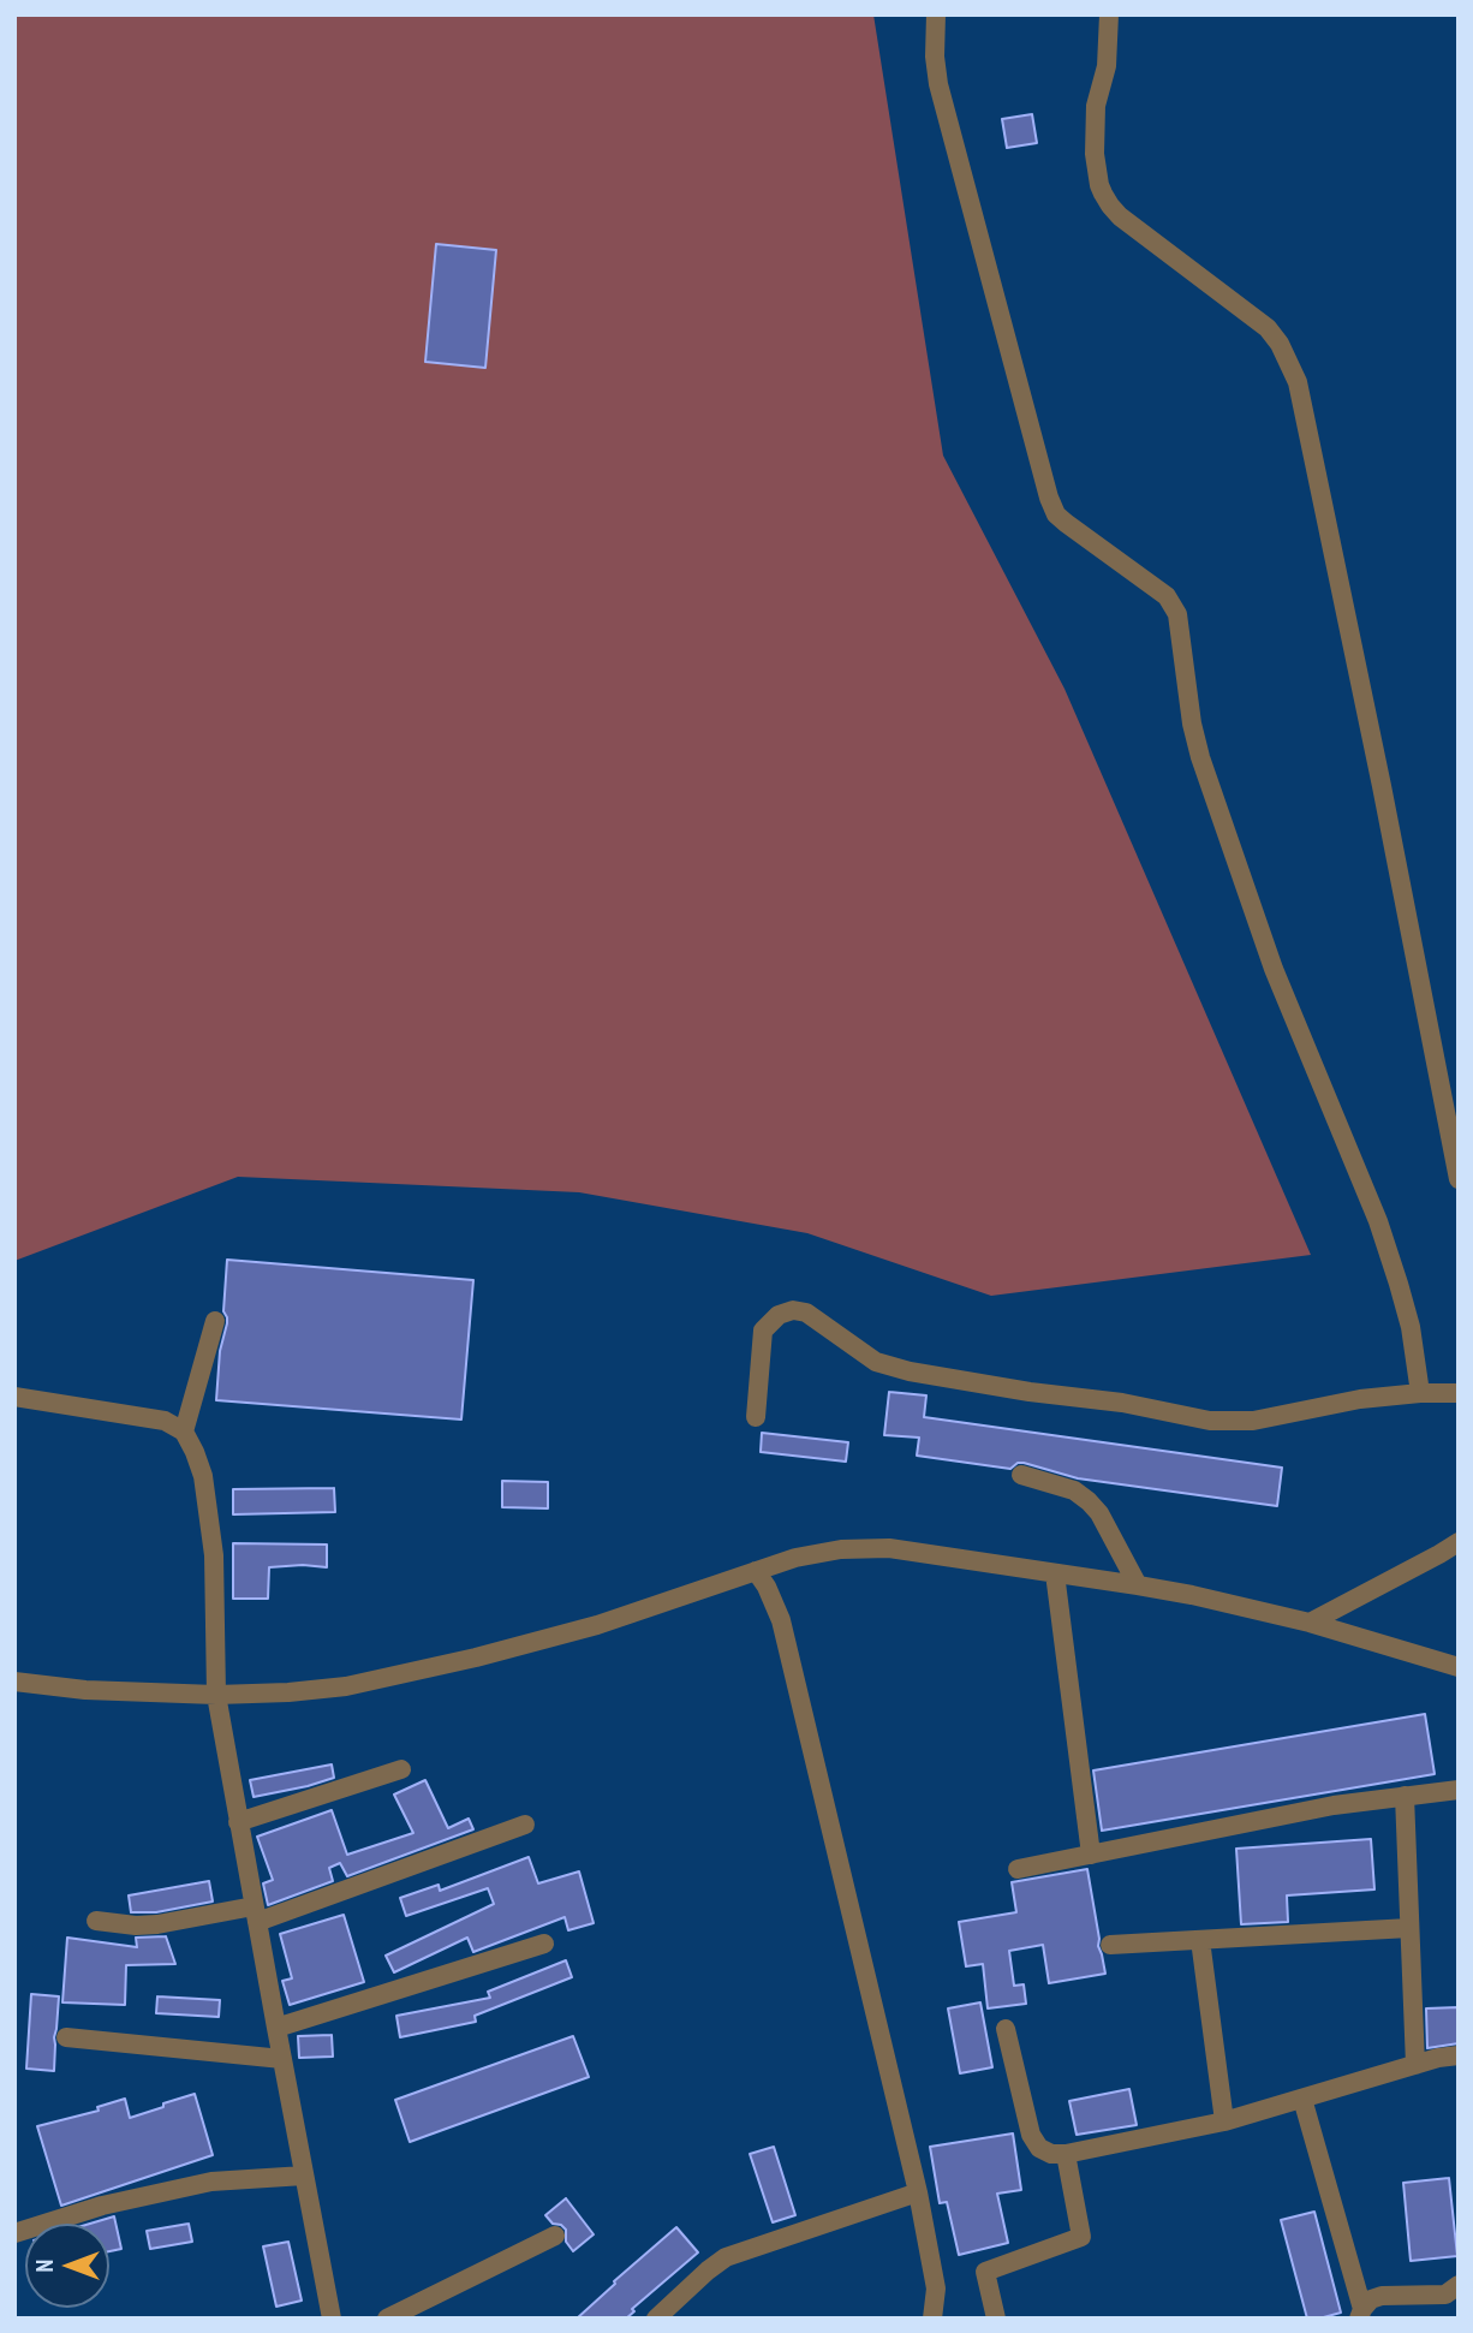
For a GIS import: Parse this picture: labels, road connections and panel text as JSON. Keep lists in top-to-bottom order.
{
  "north": "left"
}
